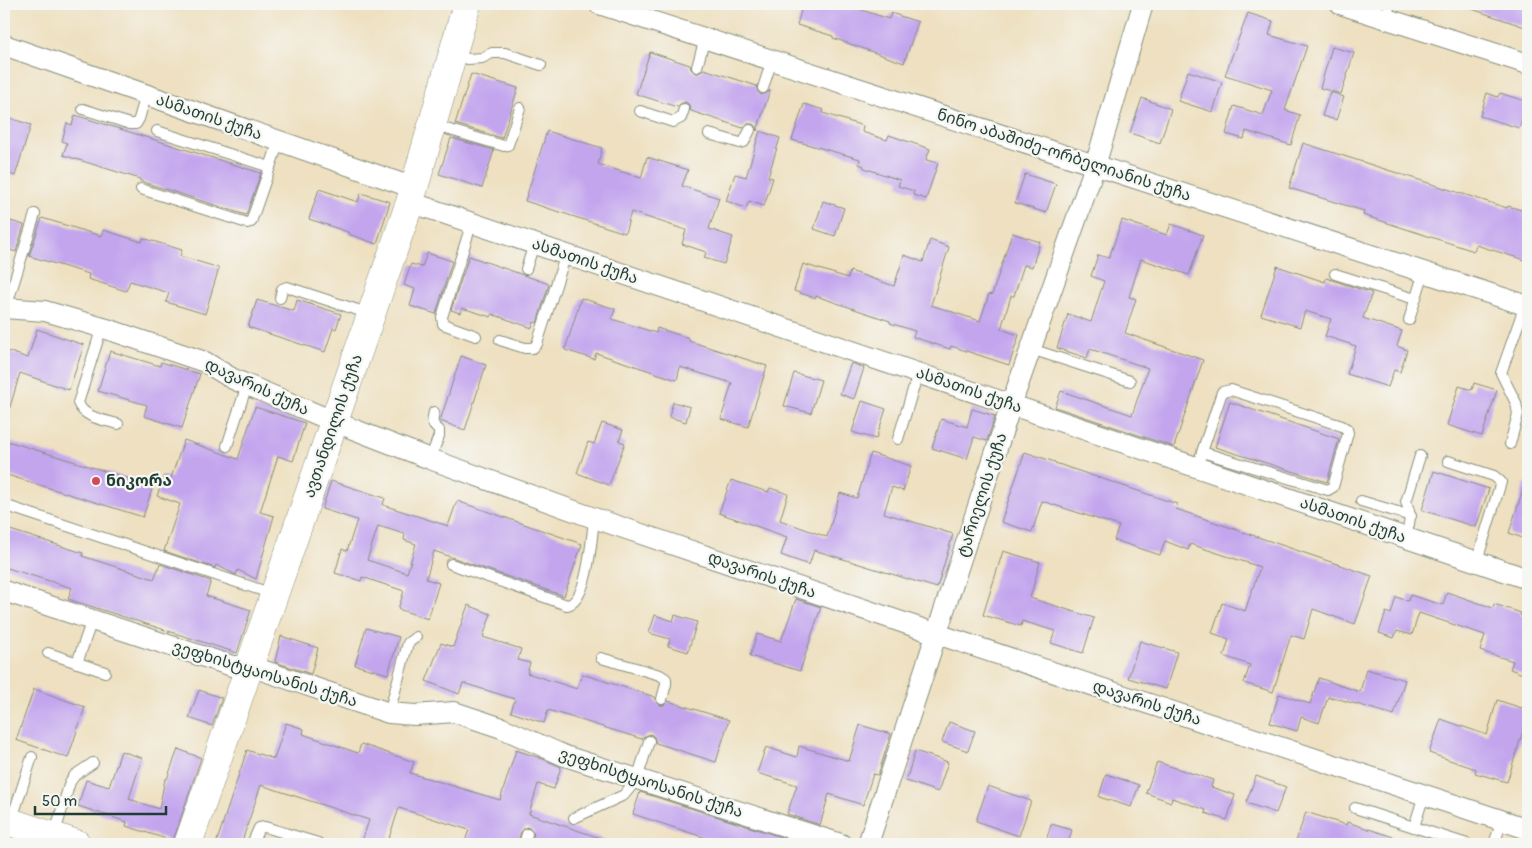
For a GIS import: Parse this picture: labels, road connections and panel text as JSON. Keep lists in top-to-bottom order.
{
  "streets": {
    "street": [
      "ასმათის ქუჩა",
      "ნინო აბაშიძე-ორბელიანის ქუჩა",
      "დავარის ქუჩა",
      "ავთანდილის ქუჩა",
      "ტარიელის ქუჩა",
      "ვეფხისტყაოსანის ქუჩა"
    ]
  },
  "crossings": [
    ["ასმათის ქუჩა", "ავთანდილის ქუჩა"],
    ["ასმათის ქუჩა", "ტარიელის ქუჩა"],
    ["ნინო აბაშიძე-ორბელიანის ქუჩა", "ტარიელის ქუჩა"],
    ["დავარის ქუჩა", "ავთანდილის ქუჩა"],
    ["დავარის ქუჩა", "ტარიელის ქუჩა"],
    ["ავთანდილის ქუჩა", "ვეფხისტყაოსანის ქუჩა"]
  ],
  "places": ["ნიკორა"],
  "scale_bar": "50 m"
}
